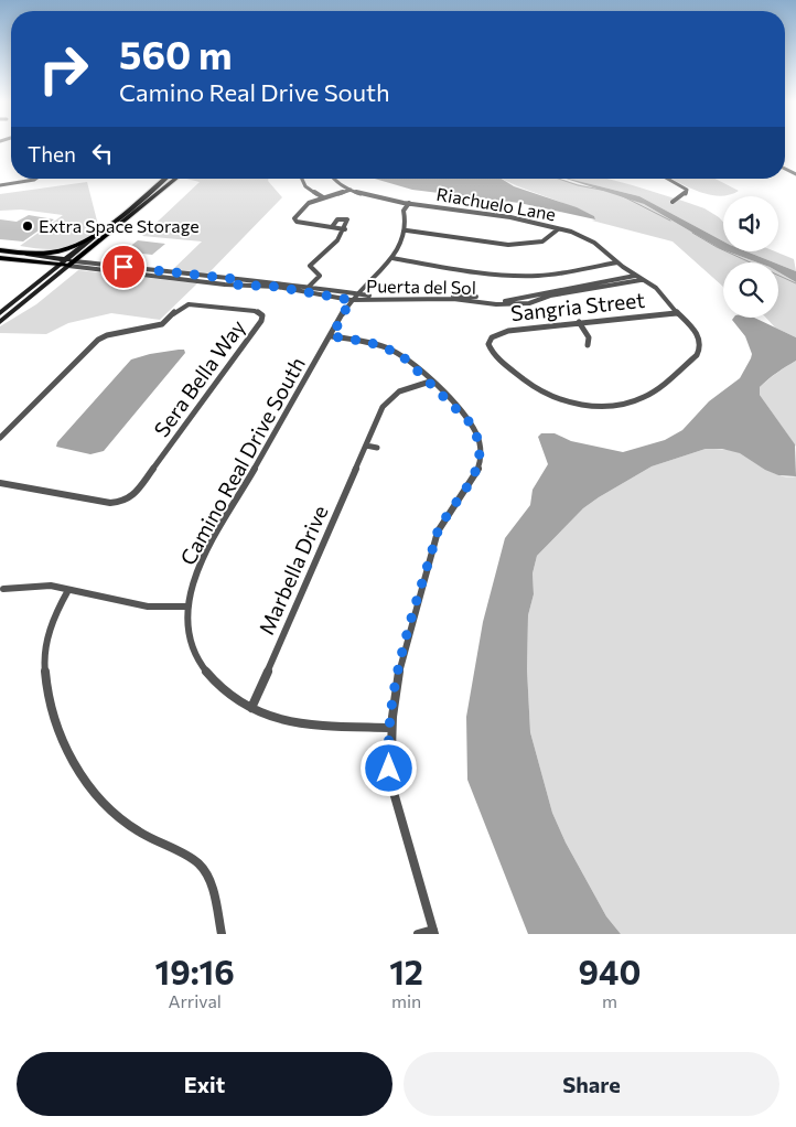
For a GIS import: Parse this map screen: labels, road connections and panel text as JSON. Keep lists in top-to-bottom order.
{
  "streets": {
    "street": [
      "Riachuelo Lane",
      "Puerta del Sol",
      "Sangria Street",
      "Sera Bella Way",
      "Camino Real Drive South",
      "Marbella Drive"
    ]
  },
  "crossings": [
    ["Riachuelo Lane", "Puerta del Sol"],
    ["Riachuelo Lane", "Sangria Street"],
    ["Puerta del Sol", "Camino Real Drive South"],
    ["Camino Real Drive South", "Marbella Drive"]
  ],
  "places": ["Extra Space Storage"],
  "page": {
    "turn": ["560 m", "Camino Real Drive South"],
    "then": "Then",
    "eta": [
      "19:16",
      "Arrival",
      "12",
      "min",
      "940",
      "m"
    ],
    "buttons": ["Exit", "Share"]
  }
}
